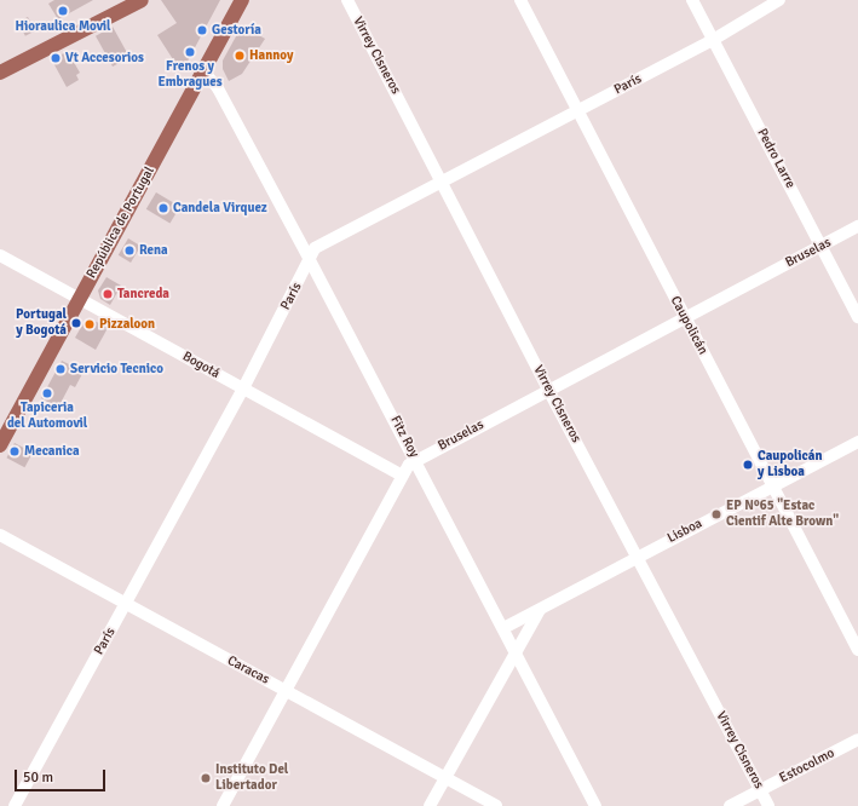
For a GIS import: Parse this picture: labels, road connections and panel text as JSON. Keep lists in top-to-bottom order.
{
  "streets": {
    "main road": ["República de Portugal"],
    "street": [
      "Virrey Cisneros",
      "París",
      "Pedro Larre",
      "Bruselas",
      "Caupolicán",
      "Bogotá",
      "Fitz Roy",
      "Lisboa",
      "Caracas",
      "Estocolmo"
    ]
  },
  "crossings": [
    ["Virrey Cisneros", "París"],
    ["Virrey Cisneros", "Bruselas"],
    ["Virrey Cisneros", "Lisboa"],
    ["Virrey Cisneros", "Estocolmo"],
    ["París", "Pedro Larre"],
    ["París", "Caupolicán"],
    ["París", "Bogotá"],
    ["París", "Fitz Roy"],
    ["París", "Caracas"],
    ["Pedro Larre", "Bruselas"],
    ["República de Portugal", "Bogotá"],
    ["República de Portugal", "Fitz Roy"],
    ["Bruselas", "Caupolicán"],
    ["Bruselas", "Bogotá"],
    ["Bruselas", "Fitz Roy"],
    ["Bruselas", "Caracas"],
    ["Caupolicán", "Lisboa"],
    ["Fitz Roy", "Lisboa"]
  ],
  "places": [
    "Hioraulica Movil",
    "Gestoría",
    "Frenos y Embragues",
    "Hannoy",
    "Vt Accesorios",
    "Candela Virquez",
    "Rena",
    "Tancreda",
    "Portugal y Bogotá",
    "Pizzaloon",
    "Servicio Tecnico",
    "Tapiceria del Automovil",
    "Mecanica",
    "Caupolicán y Lisboa",
    "EP Nº65 \"Estac Cientif Alte Brown\"",
    "Instituto Del Libertador"
  ],
  "scale_bar": "50 m"
}
